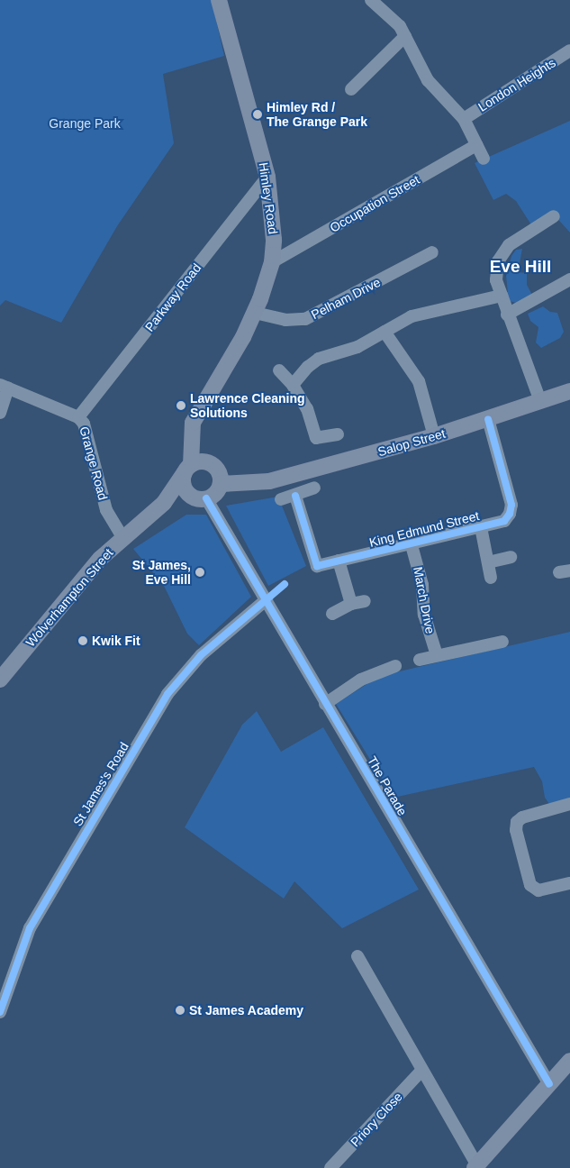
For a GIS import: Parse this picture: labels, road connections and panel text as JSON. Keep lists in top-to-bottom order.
{
  "streets": {
    "main road": ["Himley Road", "Salop Street", "Wolverhampton Street"],
    "street": [
      "London Heights",
      "Occupation Street",
      "Parkway Road",
      "Pelham Drive",
      "Grange Road",
      "King Edmund Street",
      "March Drive",
      "St James's Road",
      "The Parade",
      "Priory Close"
    ]
  },
  "crossings": [
    ["Himley Road", "Occupation Street"],
    ["Himley Road", "Parkway Road"],
    ["Himley Road", "Pelham Drive"],
    ["Himley Road", "Salop Street"],
    ["Himley Road", "Wolverhampton Street"],
    ["Himley Road", "The Parade"],
    ["Parkway Road", "Grange Road"],
    ["Salop Street", "King Edmund Street"],
    ["Salop Street", "Wolverhampton Street"],
    ["Salop Street", "The Parade"],
    ["Grange Road", "Wolverhampton Street"],
    ["King Edmund Street", "March Drive"],
    ["Wolverhampton Street", "The Parade"],
    ["St James's Road", "The Parade"]
  ],
  "districts": ["Eve Hill"],
  "parks": ["Grange Park"],
  "places": [
    "Himley Rd / The Grange Park",
    "Lawrence Cleaning Solutions",
    "St James, Eve Hill",
    "Kwik Fit",
    "St James Academy"
  ]
}
